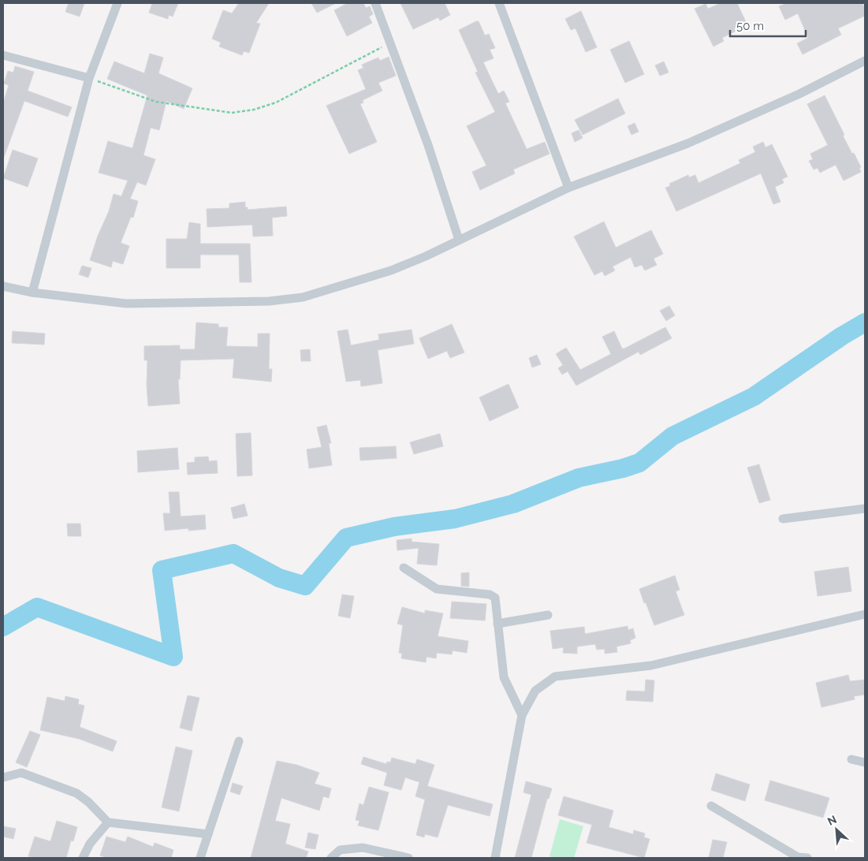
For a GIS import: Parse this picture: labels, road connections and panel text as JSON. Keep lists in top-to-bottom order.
{
  "scale_bar": "50 m",
  "north": "top left"
}
